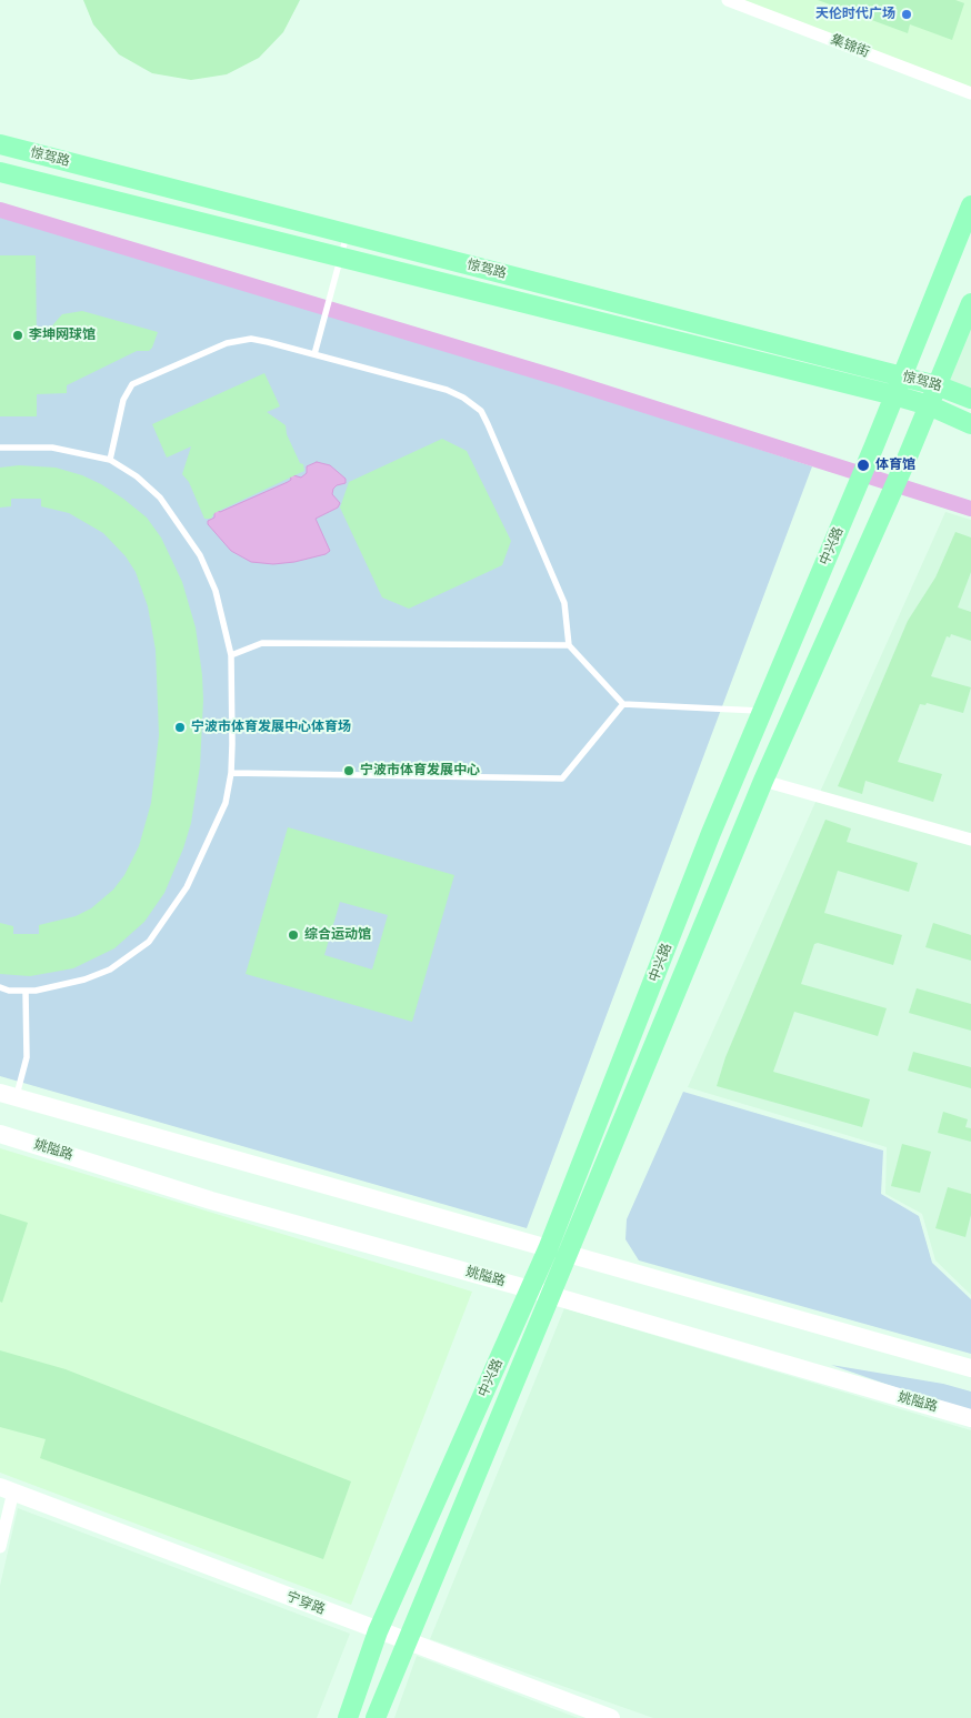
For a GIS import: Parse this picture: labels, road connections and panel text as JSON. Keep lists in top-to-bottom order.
{
  "streets": {
    "main road": [
      "惊驾路",
      "中兴路",
      "姚隘路",
      "宁穿路"
    ],
    "street": ["集锦街"]
  },
  "crossings": [
    ["惊驾路", "中兴路"],
    ["中兴路", "姚隘路"],
    ["中兴路", "宁穿路"]
  ],
  "places": [
    "天伦时代广场",
    "李坤网球馆",
    "体育馆",
    "宁波市体育发展中心体育场",
    "宁波市体育发展中心",
    "综合运动馆"
  ]
}
